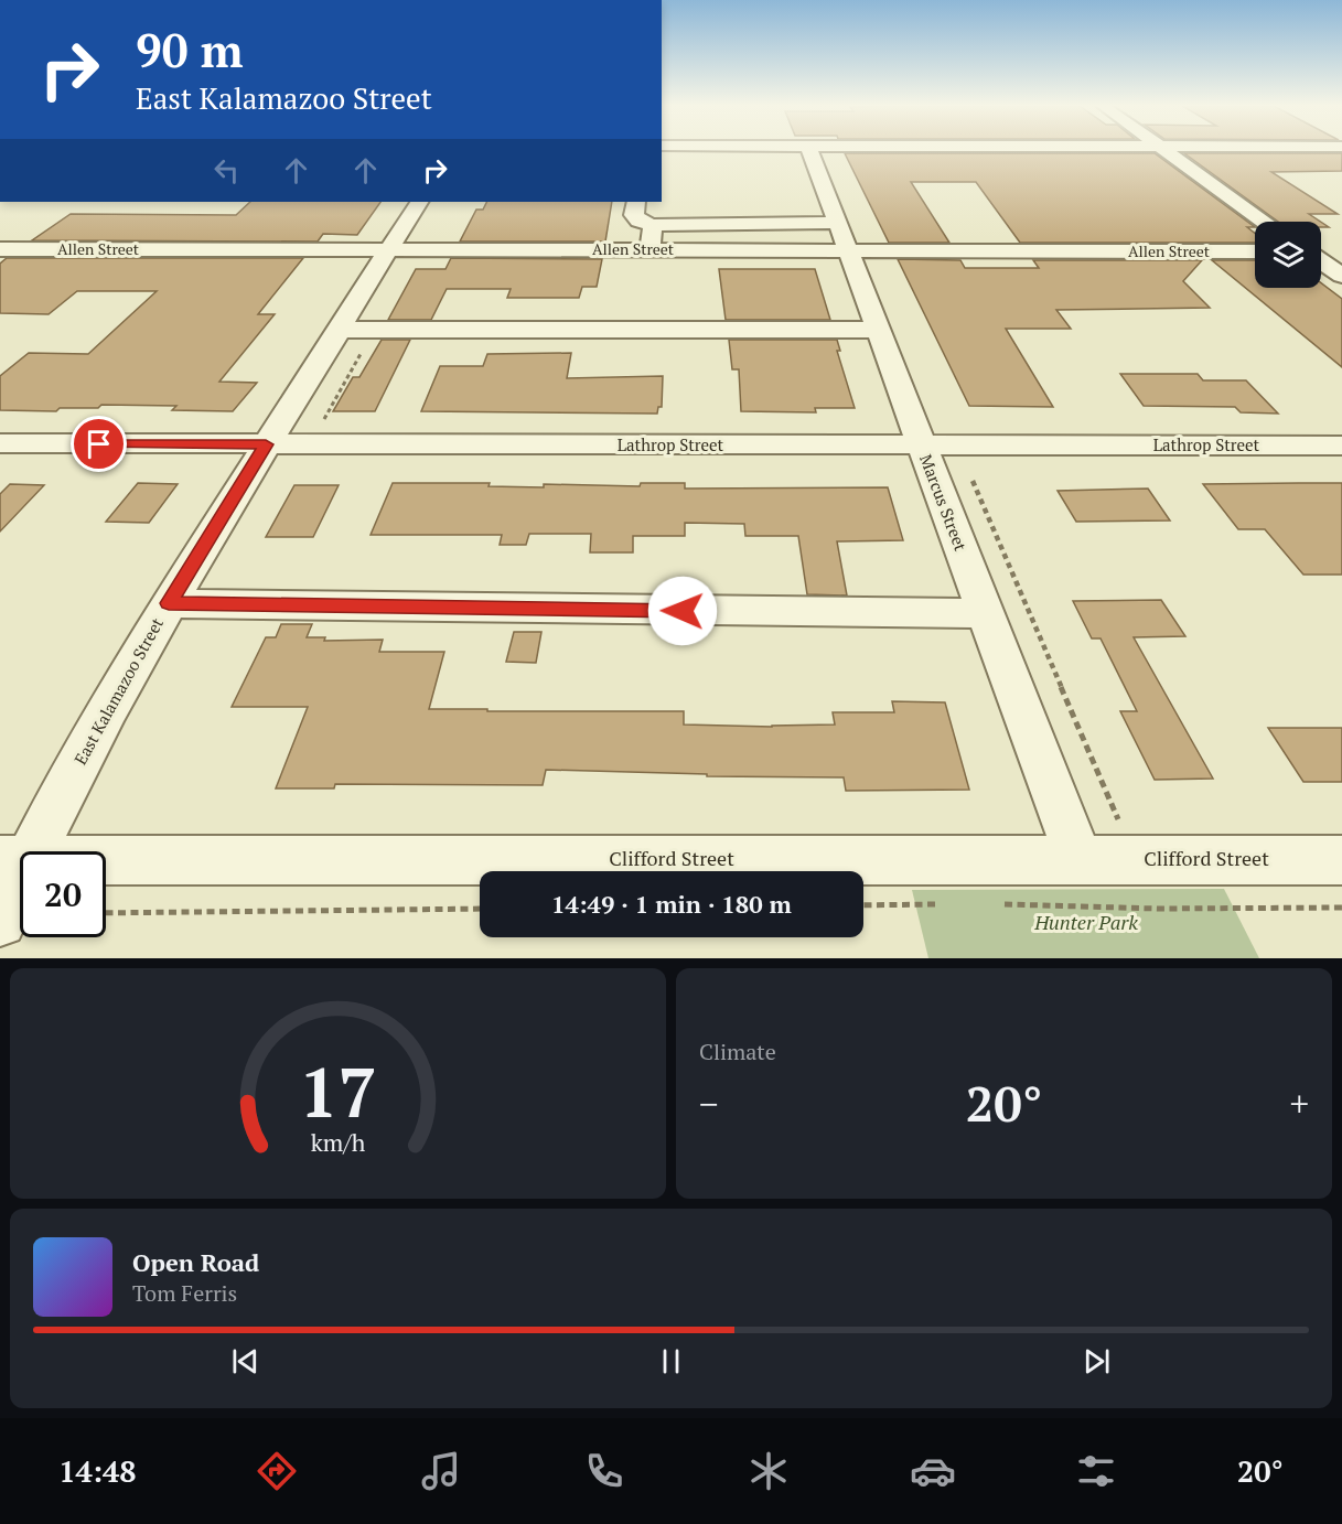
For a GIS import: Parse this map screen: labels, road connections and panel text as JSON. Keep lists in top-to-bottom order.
{
  "streets": {
    "street": [
      "Allen Street",
      "Lathrop Street",
      "Marcus Street",
      "East Kalamazoo Street",
      "Clifford Street"
    ]
  },
  "crossings": [
    ["Allen Street", "Marcus Street"],
    ["Allen Street", "East Kalamazoo Street"],
    ["Lathrop Street", "Marcus Street"],
    ["Lathrop Street", "East Kalamazoo Street"],
    ["Marcus Street", "Clifford Street"],
    ["East Kalamazoo Street", "Clifford Street"]
  ],
  "parks": ["Hunter Park"],
  "page": {
    "turn": ["90 m", "East Kalamazoo Street"],
    "limit": "20",
    "trip": "14:49 · 1 min · 180 m",
    "tile": "Climate",
    "heat": ["−", "20°", "+"],
    "song": ["Open Road", "Tom Ferris"],
    "tabs": ["14:48", "20°"],
    "gauge": ["17", "km/h"]
  }
}
